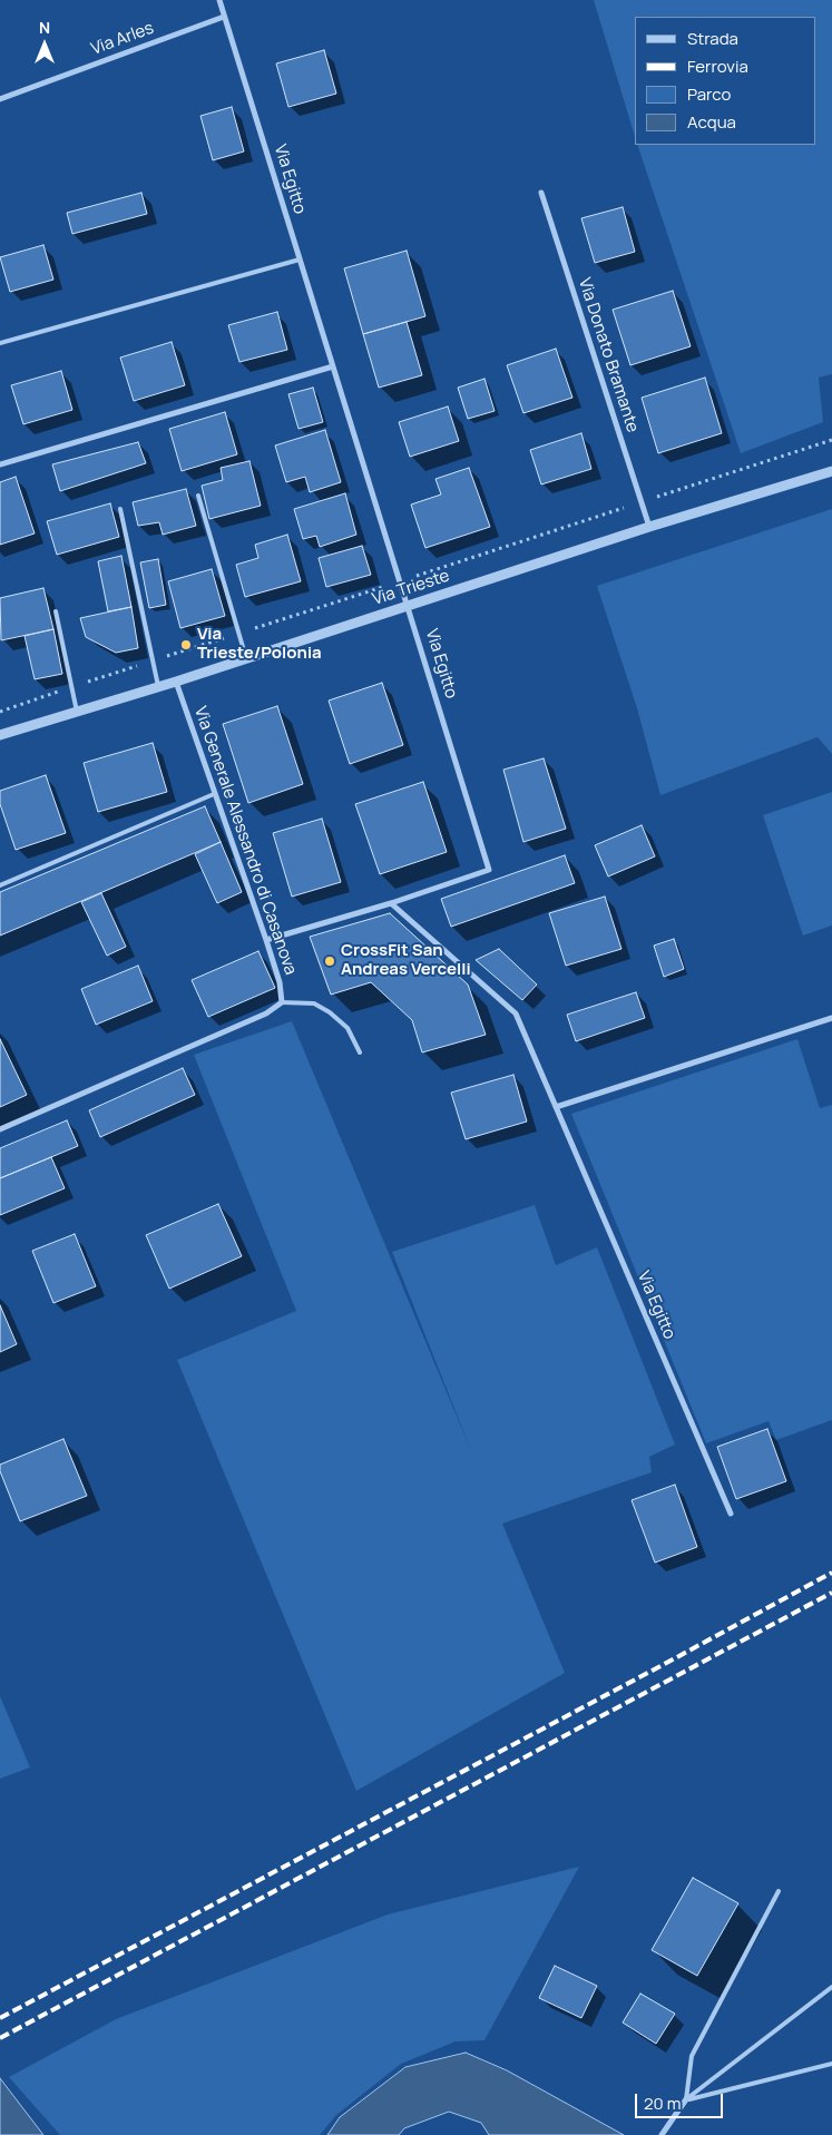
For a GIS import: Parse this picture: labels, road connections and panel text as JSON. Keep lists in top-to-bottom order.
{
  "streets": {
    "street": [
      "Via Arles",
      "Via Egitto",
      "Via Donato Bramante",
      "Via Trieste",
      "Via Generale Alessandro di Casanova"
    ]
  },
  "crossings": [
    ["Via Arles", "Via Egitto"],
    ["Via Egitto", "Via Trieste"],
    ["Via Egitto", "Via Generale Alessandro di Casanova"],
    ["Via Donato Bramante", "Via Trieste"],
    ["Via Trieste", "Via Generale Alessandro di Casanova"]
  ],
  "places": ["Via Trieste/Polonia", "CrossFit San Andreas Vercelli"],
  "legend": [
    "Strada",
    "Ferrovia",
    "Parco",
    "Acqua"
  ],
  "scale_bar": "20 m",
  "north": "top"
}
